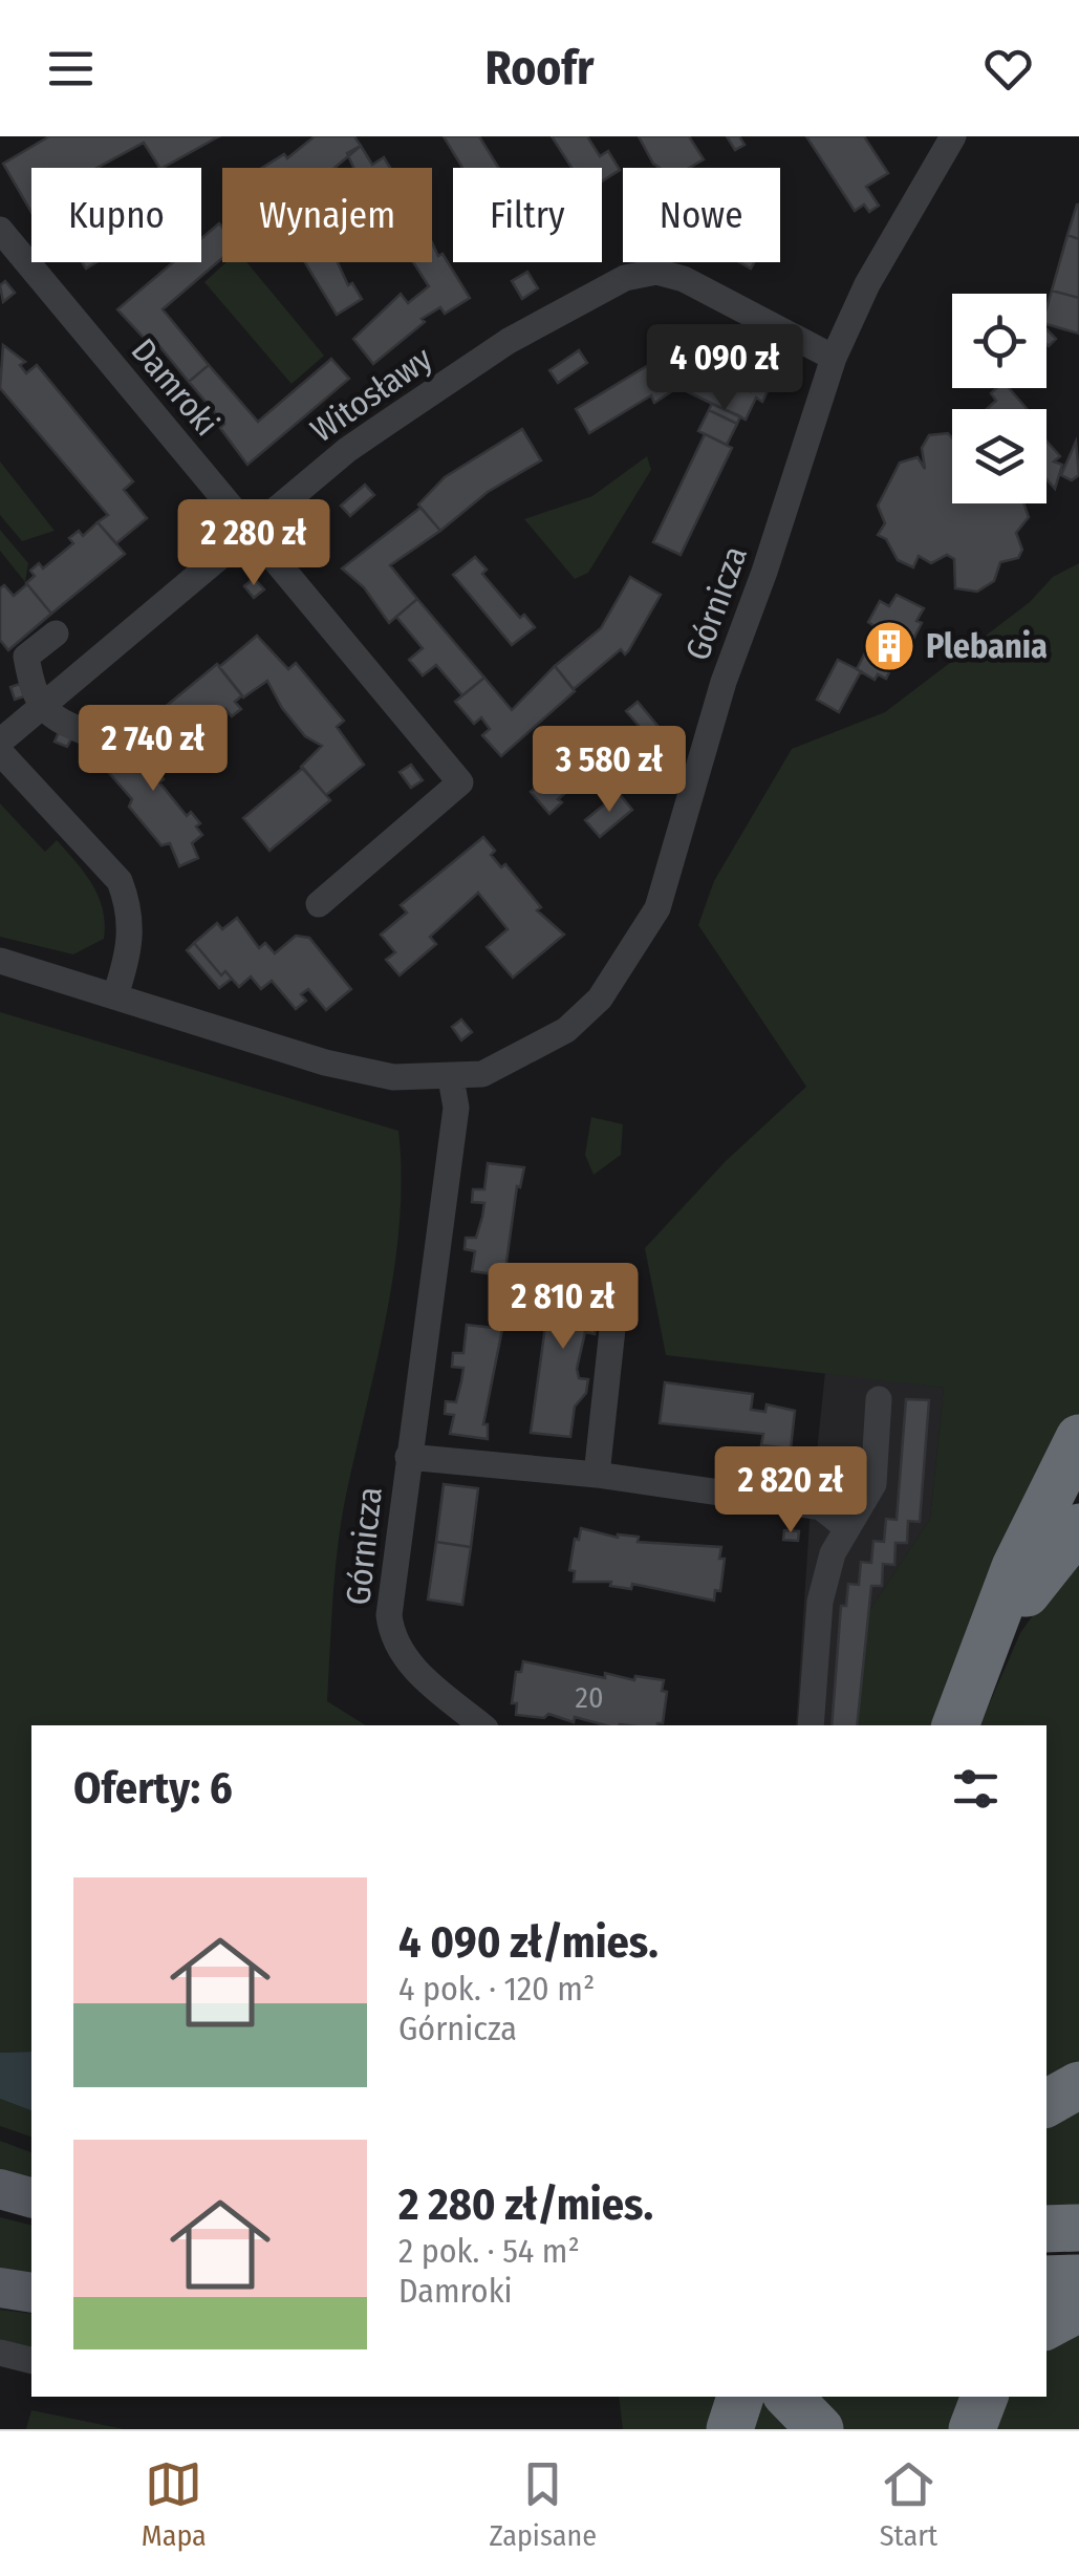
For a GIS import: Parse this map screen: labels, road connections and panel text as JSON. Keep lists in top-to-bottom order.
{
  "streets": {
    "street": ["Damroki", "Witosławy", "Górnicza"]
  },
  "crossings": [
    ["Damroki", "Witosławy"],
    ["Witosławy", "Górnicza"]
  ],
  "places": {
    "building": ["Plebania"]
  },
  "house_numbers": ["20"],
  "page": {
    "header": "Roofr",
    "chip": [
      "Kupno",
      "Wynajem",
      "Filtry",
      "Nowe"
    ],
    "price": [
      "4 090 zł",
      "2 280 zł",
      "2 740 zł",
      "3 580 zł",
      "2 810 zł",
      "2 820 zł"
    ],
    "heading": "Oferty: 6",
    "list": [
      {
        "name": "4 090 zł/mies.",
        "note": "4 pok. · 120 m² · Górnicza"
      },
      {
        "name": "2 280 zł/mies.",
        "note": "2 pok. · 54 m² · Damroki"
      }
    ],
    "tabs": ["Mapa", "Zapisane", "Start"]
  }
}
